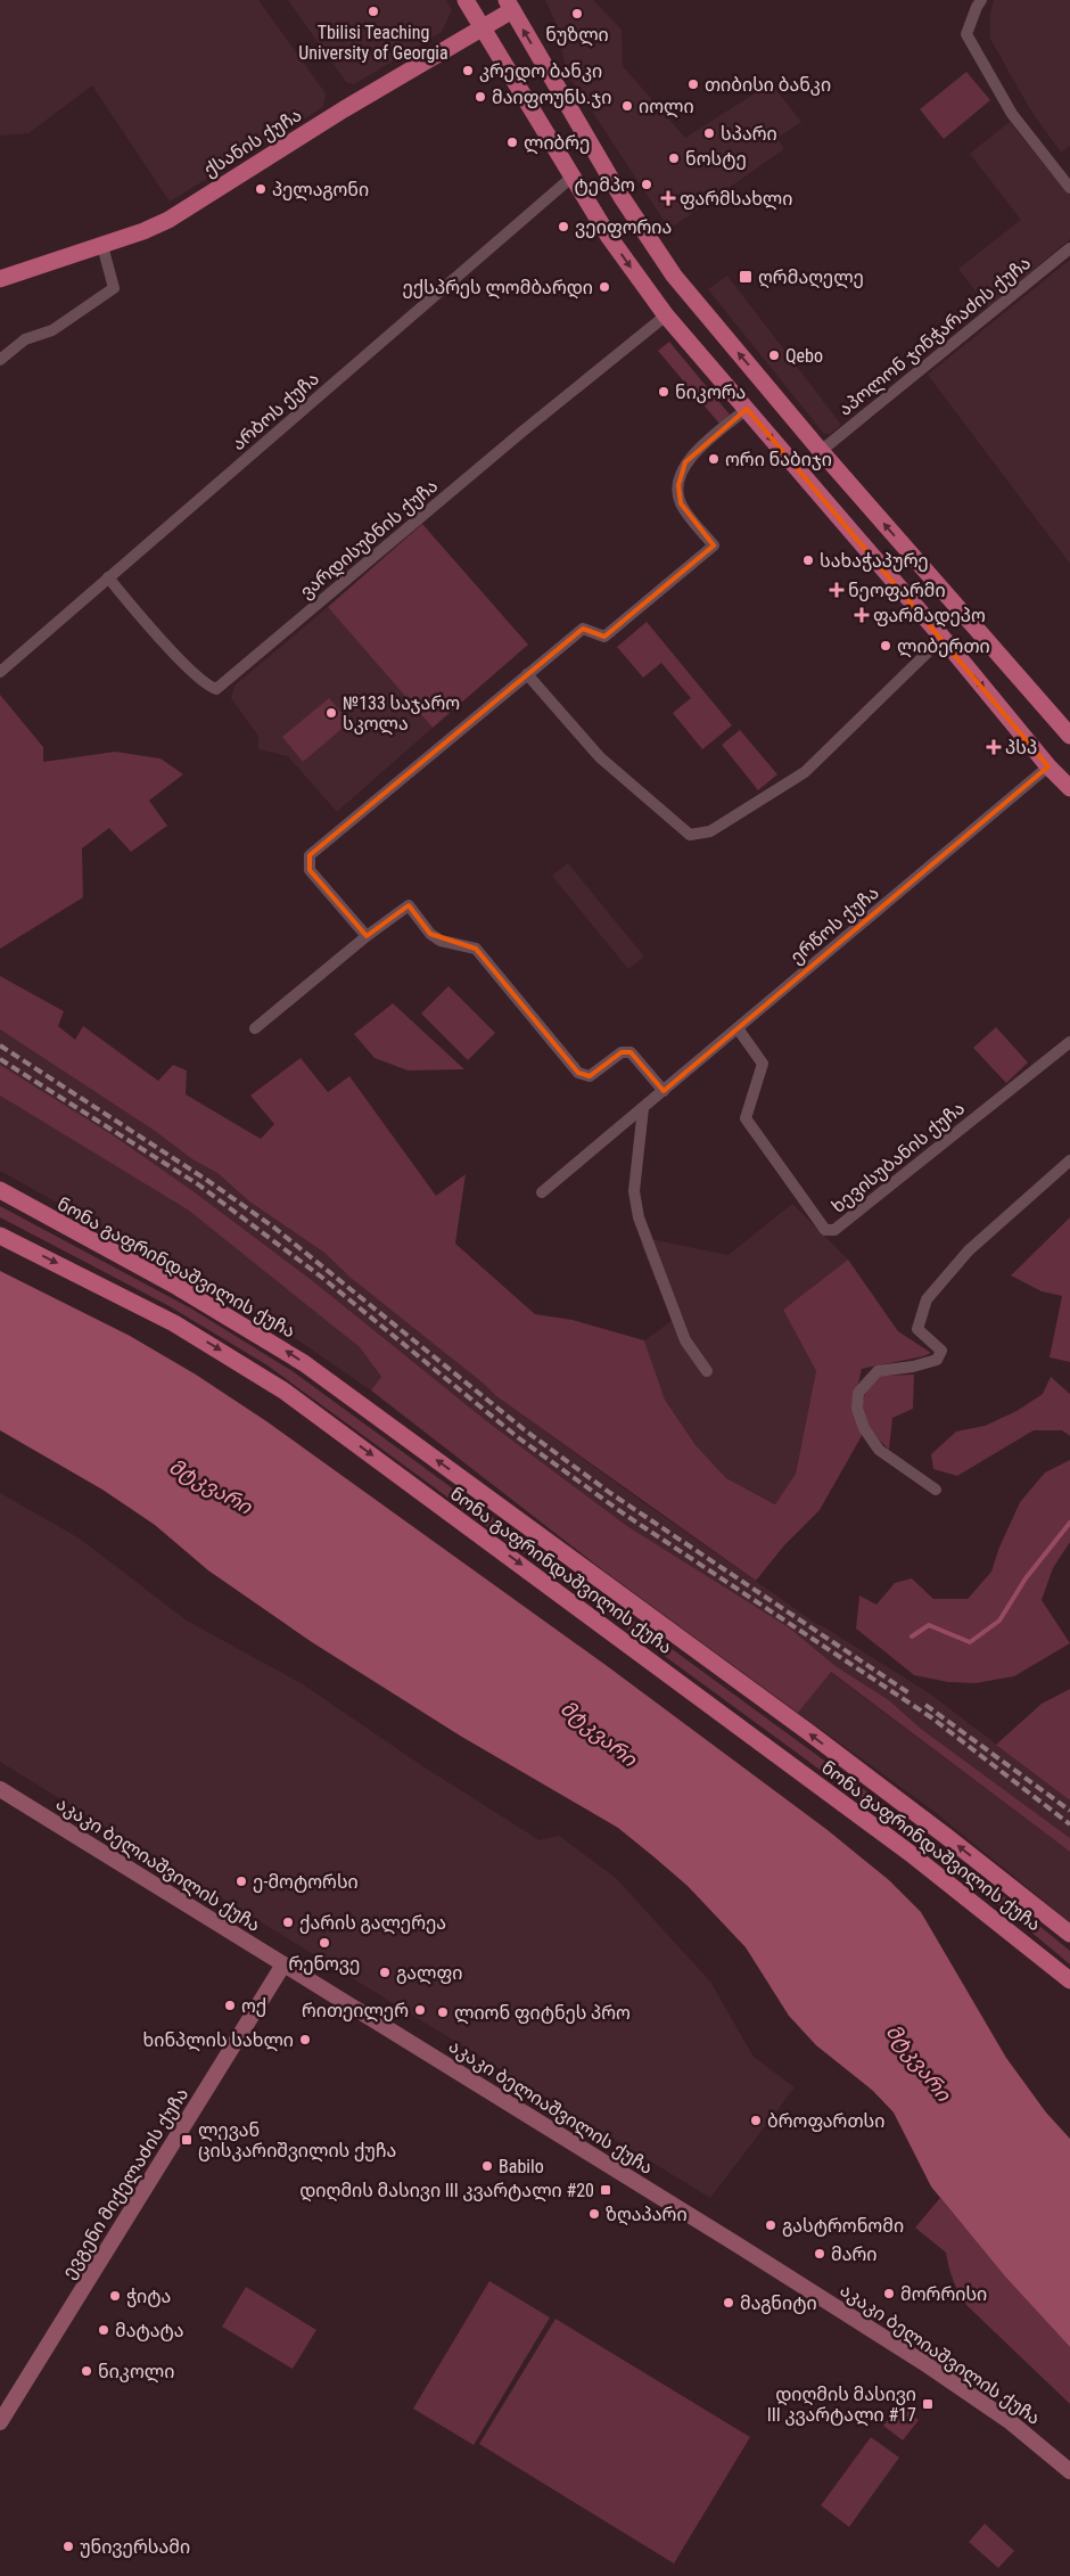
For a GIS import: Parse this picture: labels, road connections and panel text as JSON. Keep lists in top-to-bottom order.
{
  "streets": {
    "main road": [
      "ქსანის ქუჩა",
      "ნონა გაფრინდაშვილის ქუჩა",
      "აკაკი ბელიაშვილის ქუჩა",
      "ევგენი მიქელაძის ქუჩა"
    ],
    "street": [
      "აპოლონ ჯინჭარაძის ქუჩა",
      "არბოს ქუჩა",
      "ვარდისუბნის ქუჩა",
      "ერწოს ქუჩა",
      "ხევისუბანის ქუჩა"
    ]
  },
  "crossings": [
    ["არბოს ქუჩა", "ვარდისუბნის ქუჩა"],
    ["ერწოს ქუჩა", "ხევისუბანის ქუჩა"],
    ["აკაკი ბელიაშვილის ქუჩა", "ევგენი მიქელაძის ქუჩა"]
  ],
  "water": ["მტკვარი"],
  "places": {
    "other": [
      "Tbilisi Teaching University of Georgia",
      "ნუზლი",
      "კრედო ბანკი",
      "თიბისი ბანკი",
      "მაიფოუნს.ჯი",
      "იოლი",
      "სპარი",
      "ლიბრე",
      "ნოსტე",
      "ტემპო",
      "პელაგონი",
      "ვეიფორია",
      "ექსპრეს ლომბარდი",
      "Qebo",
      "ნიკორა",
      "ორი ნაბიჯი",
      "სახაჭაპურე",
      "ლიბერთი",
      "№133 საჯარო სკოლა",
      "ე-მოტორსი",
      "ქარის გალერეა",
      "რენოვე",
      "გალფი",
      "ოქ",
      "რითეილერ",
      "ლიონ ფიტნეს პრო",
      "ხინპლის სახლი",
      "ბროფართსი",
      "Babilo",
      "ზღაპარი",
      "გასტრონომი",
      "მარი",
      "მორრისი",
      "ჭიტა",
      "მაგნიტი",
      "მატატა",
      "ნიკოლი",
      "უნივერსამი"
    ],
    "health": [
      "ფარმსახლი",
      "ნეოფარმი",
      "ფარმადეპო",
      "პსპ"
    ],
    "transit": [
      "ღრმაღელე",
      "ლევან ცისკარიშვილის ქუჩა",
      "დიღმის მასივი III კვარტალი #20",
      "დიღმის მასივი III კვარტალი #17"
    ]
  }
}
